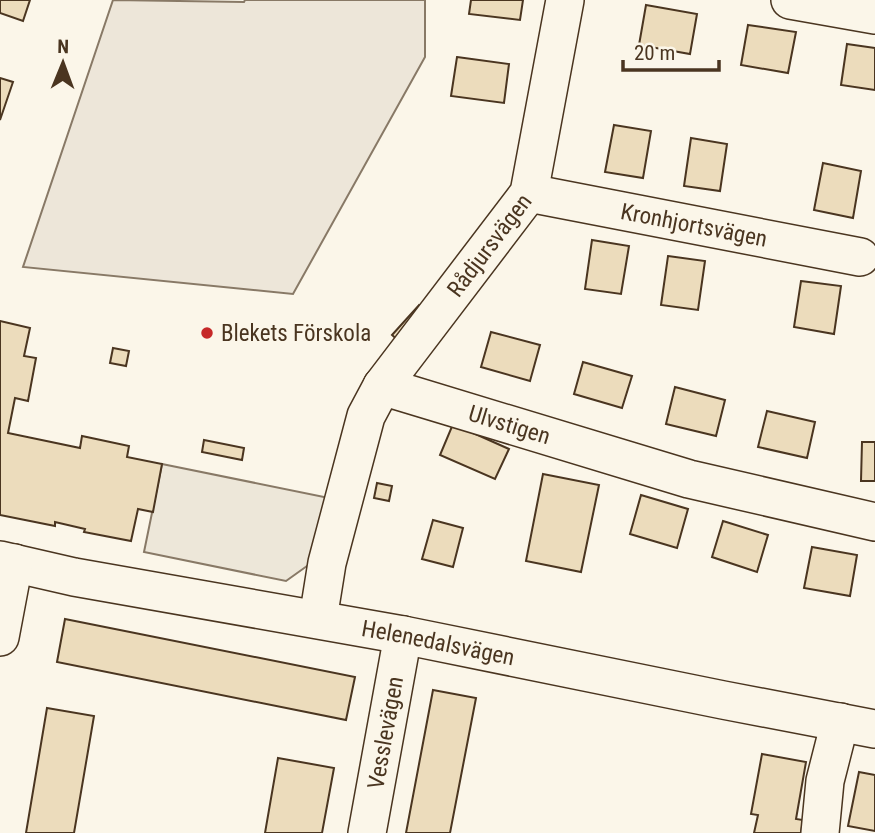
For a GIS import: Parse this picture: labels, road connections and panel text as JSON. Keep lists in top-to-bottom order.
{
  "streets": {
    "street": [
      "Kronhjortsvägen",
      "Rådjursvägen",
      "Ulvstigen",
      "Helenedalsvägen",
      "Vesslevägen"
    ]
  },
  "crossings": [
    ["Kronhjortsvägen", "Rådjursvägen"],
    ["Rådjursvägen", "Ulvstigen"],
    ["Helenedalsvägen", "Vesslevägen"]
  ],
  "places": ["Blekets Förskola"],
  "scale_bar": "20 m",
  "north": "top"
}
